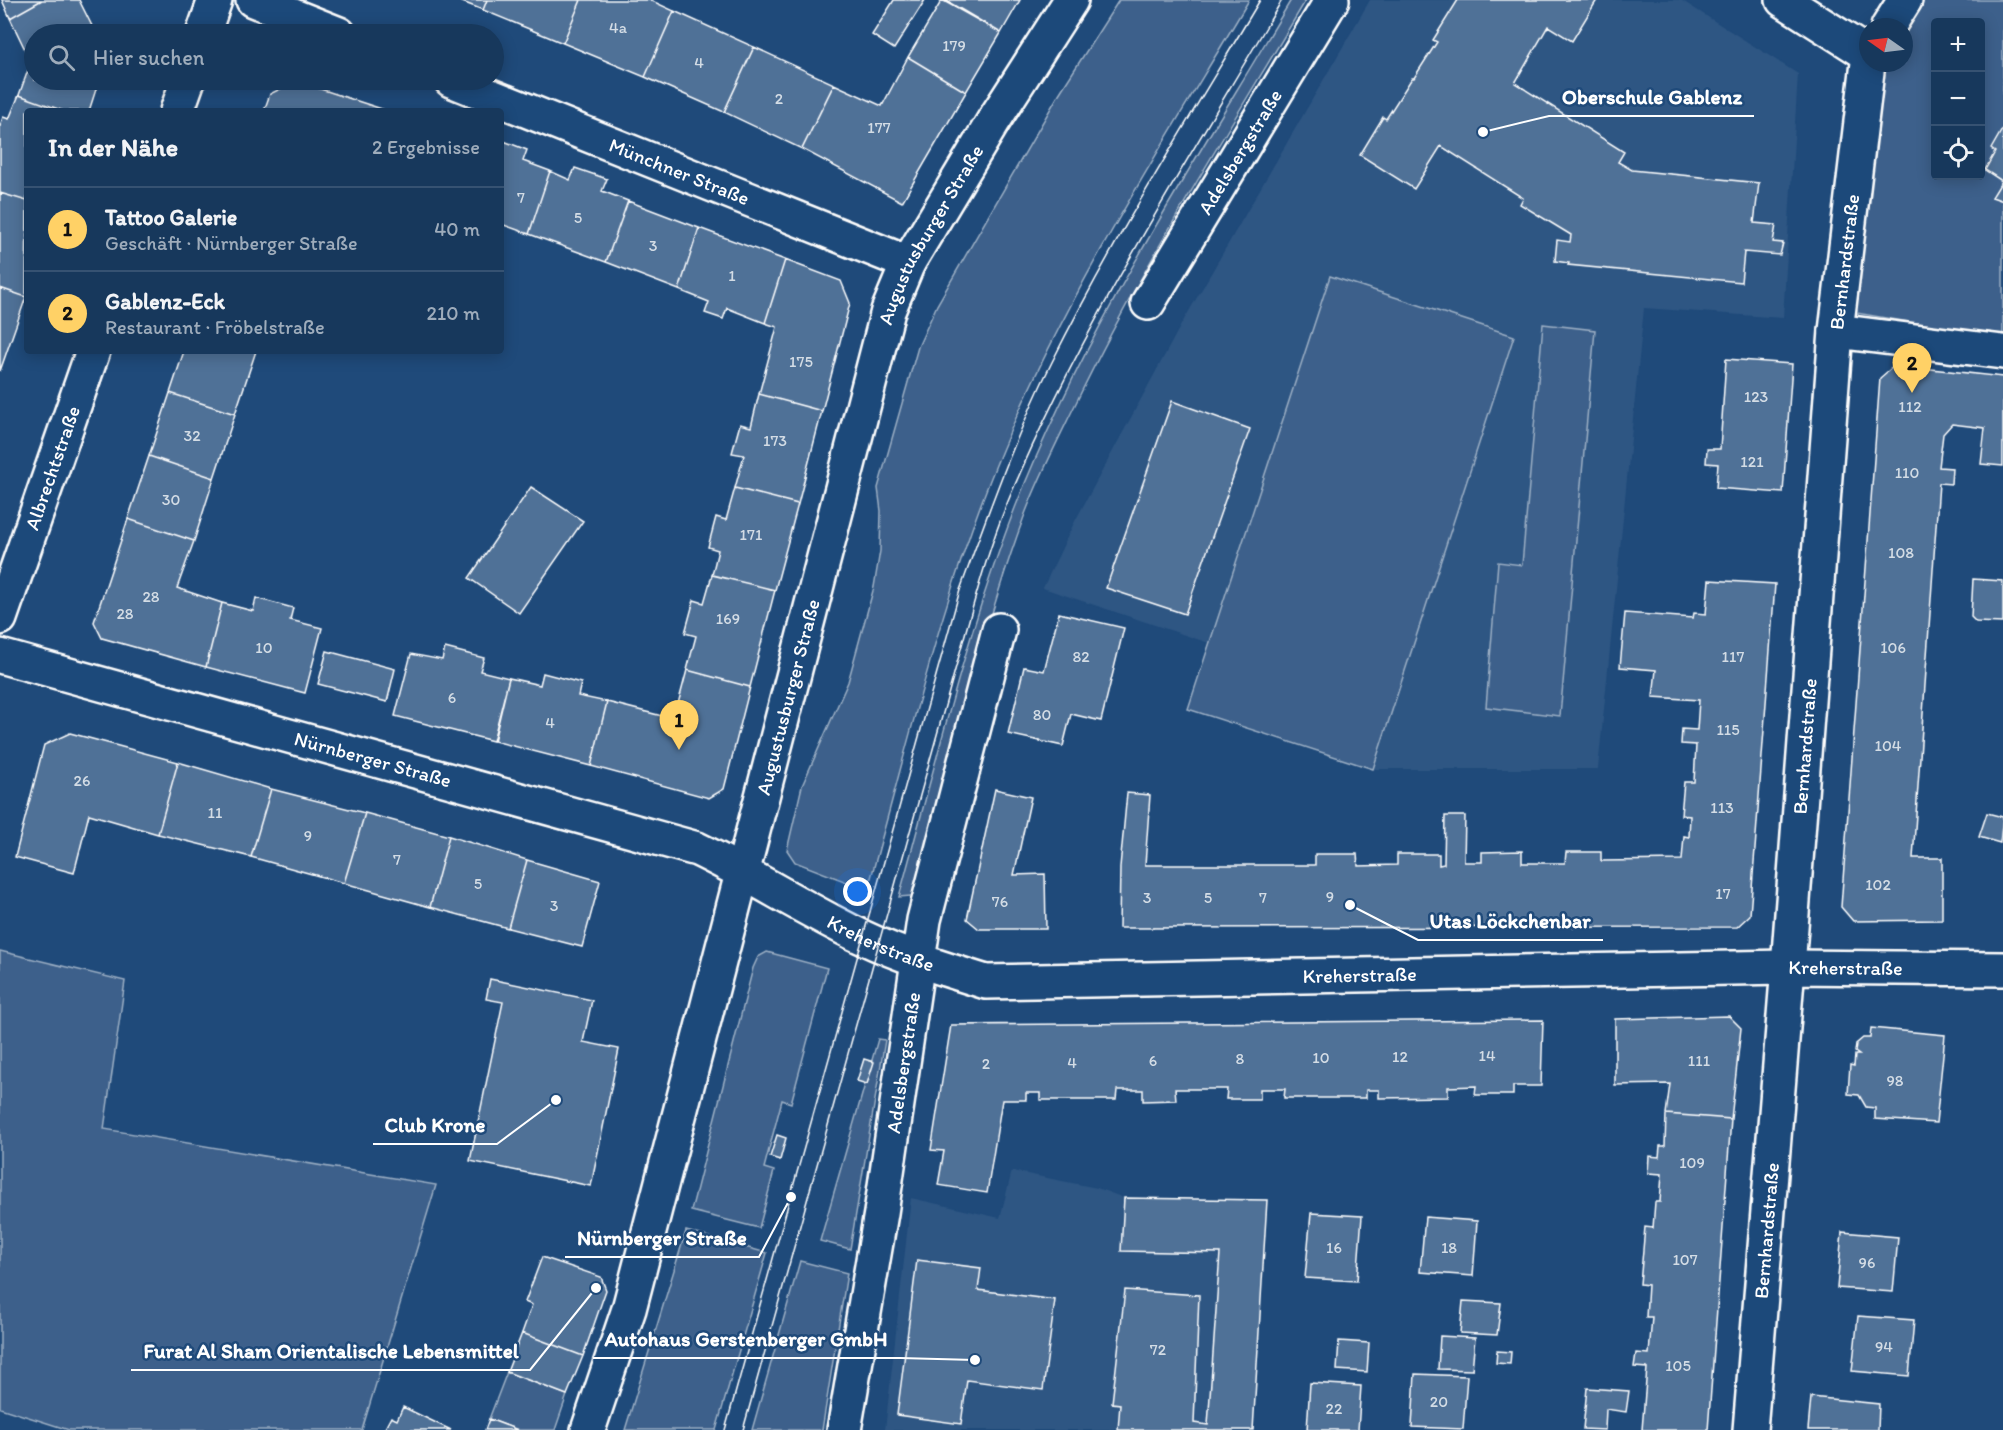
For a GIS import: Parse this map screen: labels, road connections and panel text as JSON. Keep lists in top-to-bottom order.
{
  "streets": {
    "street": [
      "Adelsbergstraße",
      "Münchner Straße",
      "Augustusburger Straße",
      "Bernhardstraße",
      "Albrechtstraße",
      "Nürnberger Straße",
      "Kreherstraße"
    ]
  },
  "crossings": [
    ["Adelsbergstraße", "Kreherstraße"],
    ["Münchner Straße", "Augustusburger Straße"],
    ["Augustusburger Straße", "Nürnberger Straße"],
    ["Augustusburger Straße", "Kreherstraße"],
    ["Bernhardstraße", "Kreherstraße"],
    ["Nürnberger Straße", "Kreherstraße"]
  ],
  "places": [
    "Oberschule Gablenz",
    "Utas Löckchenbar",
    "Club Krone",
    "Nürnberger Straße",
    "Furat Al Sham Orientalische Lebensmittel",
    "Autohaus Gerstenberger GmbH"
  ],
  "house_numbers": [
    "4a",
    "179",
    "4",
    "2",
    "177",
    "7",
    "5",
    "3",
    "1",
    "175",
    "123",
    "112",
    "32",
    "173",
    "121",
    "110",
    "30",
    "171",
    "108",
    "28",
    "28",
    "169",
    "10",
    "106",
    "82",
    "117",
    "6",
    "80",
    "4",
    "115",
    "104",
    "26",
    "113",
    "11",
    "9",
    "7",
    "5",
    "102",
    "17",
    "9",
    "3",
    "5",
    "7",
    "76",
    "3",
    "14",
    "12",
    "10",
    "8",
    "6",
    "111",
    "4",
    "2",
    "98",
    "109",
    "16",
    "18",
    "107",
    "96",
    "94",
    "72",
    "105",
    "20",
    "22"
  ],
  "north": "left",
  "page": {
    "map_buttons": ["+", "−"],
    "search": "Hier suchen",
    "heading": ["In der Nähe", "2 Ergebnisse"],
    "list": [
      {
        "mark": "1",
        "name": "Tattoo Galerie",
        "note": "Geschäft · Nürnberger Straße",
        "value": "40 m"
      },
      {
        "mark": "2",
        "name": "Gablenz-Eck",
        "note": "Restaurant · Fröbelstraße",
        "value": "210 m"
      }
    ],
    "pins": ["2", "1"]
  }
}
